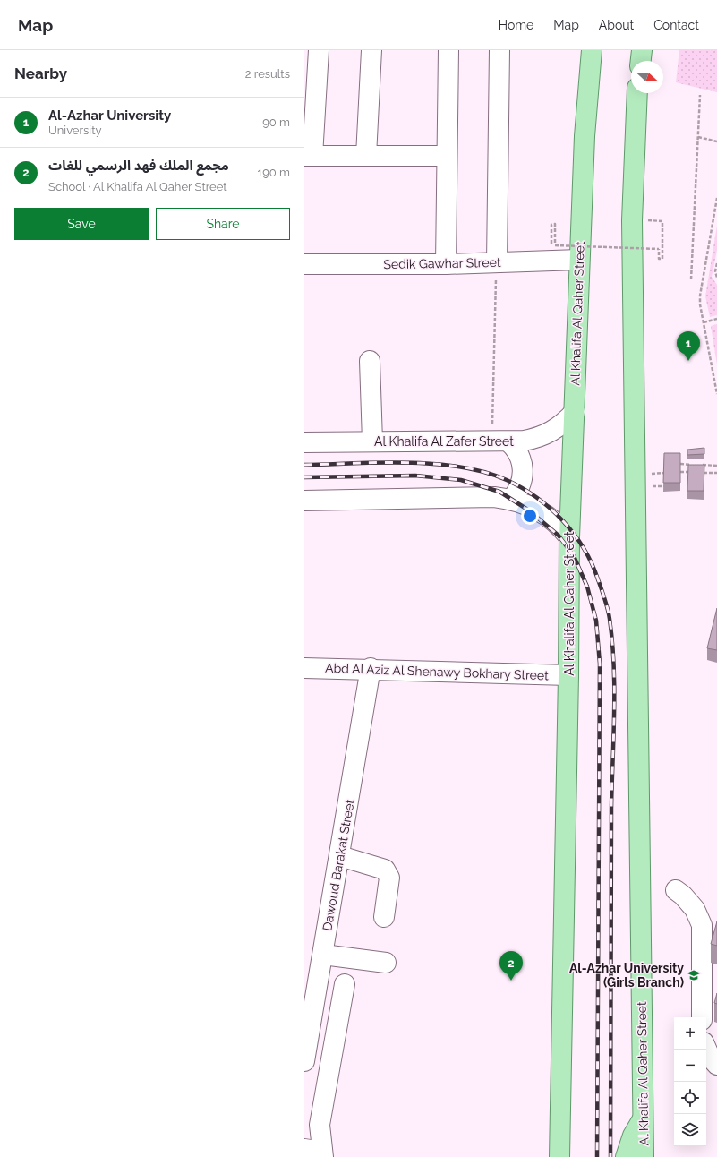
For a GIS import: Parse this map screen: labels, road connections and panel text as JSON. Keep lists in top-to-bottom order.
{
  "streets": {
    "main road": ["Al Khalifa Al Qaher Street"],
    "street": [
      "Sedik Gawhar Street",
      "Al Khalifa Al Zafer Street",
      "Abd Al Aziz Al Shenawy Bokhary Street",
      "Dawoud Barakat Street"
    ]
  },
  "crossings": [
    ["Sedik Gawhar Street", "Al Khalifa Al Qaher Street"],
    ["Al Khalifa Al Qaher Street", "Al Khalifa Al Zafer Street"],
    ["Al Khalifa Al Qaher Street", "Abd Al Aziz Al Shenawy Bokhary Street"],
    ["Abd Al Aziz Al Shenawy Bokhary Street", "Dawoud Barakat Street"]
  ],
  "places": {
    "school or university": ["Al-Azhar University (Girls Branch)"]
  },
  "north": "right",
  "page": {
    "header": "Map",
    "nav": [
      "Home",
      "Map",
      "About",
      "Contact"
    ],
    "heading": ["Nearby", "2 results"],
    "list": [
      {
        "mark": "1",
        "name": "Al-Azhar University",
        "note": "University",
        "value": "90 m"
      },
      {
        "mark": "2",
        "name": "مجمع الملك فهد الرسمي للغات",
        "note": "School · Al Khalifa Al Qaher Street",
        "value": "190 m"
      }
    ],
    "buttons": ["Save", "Share"],
    "pins": ["1", "2"],
    "map_buttons": ["+", "−"]
  }
}
